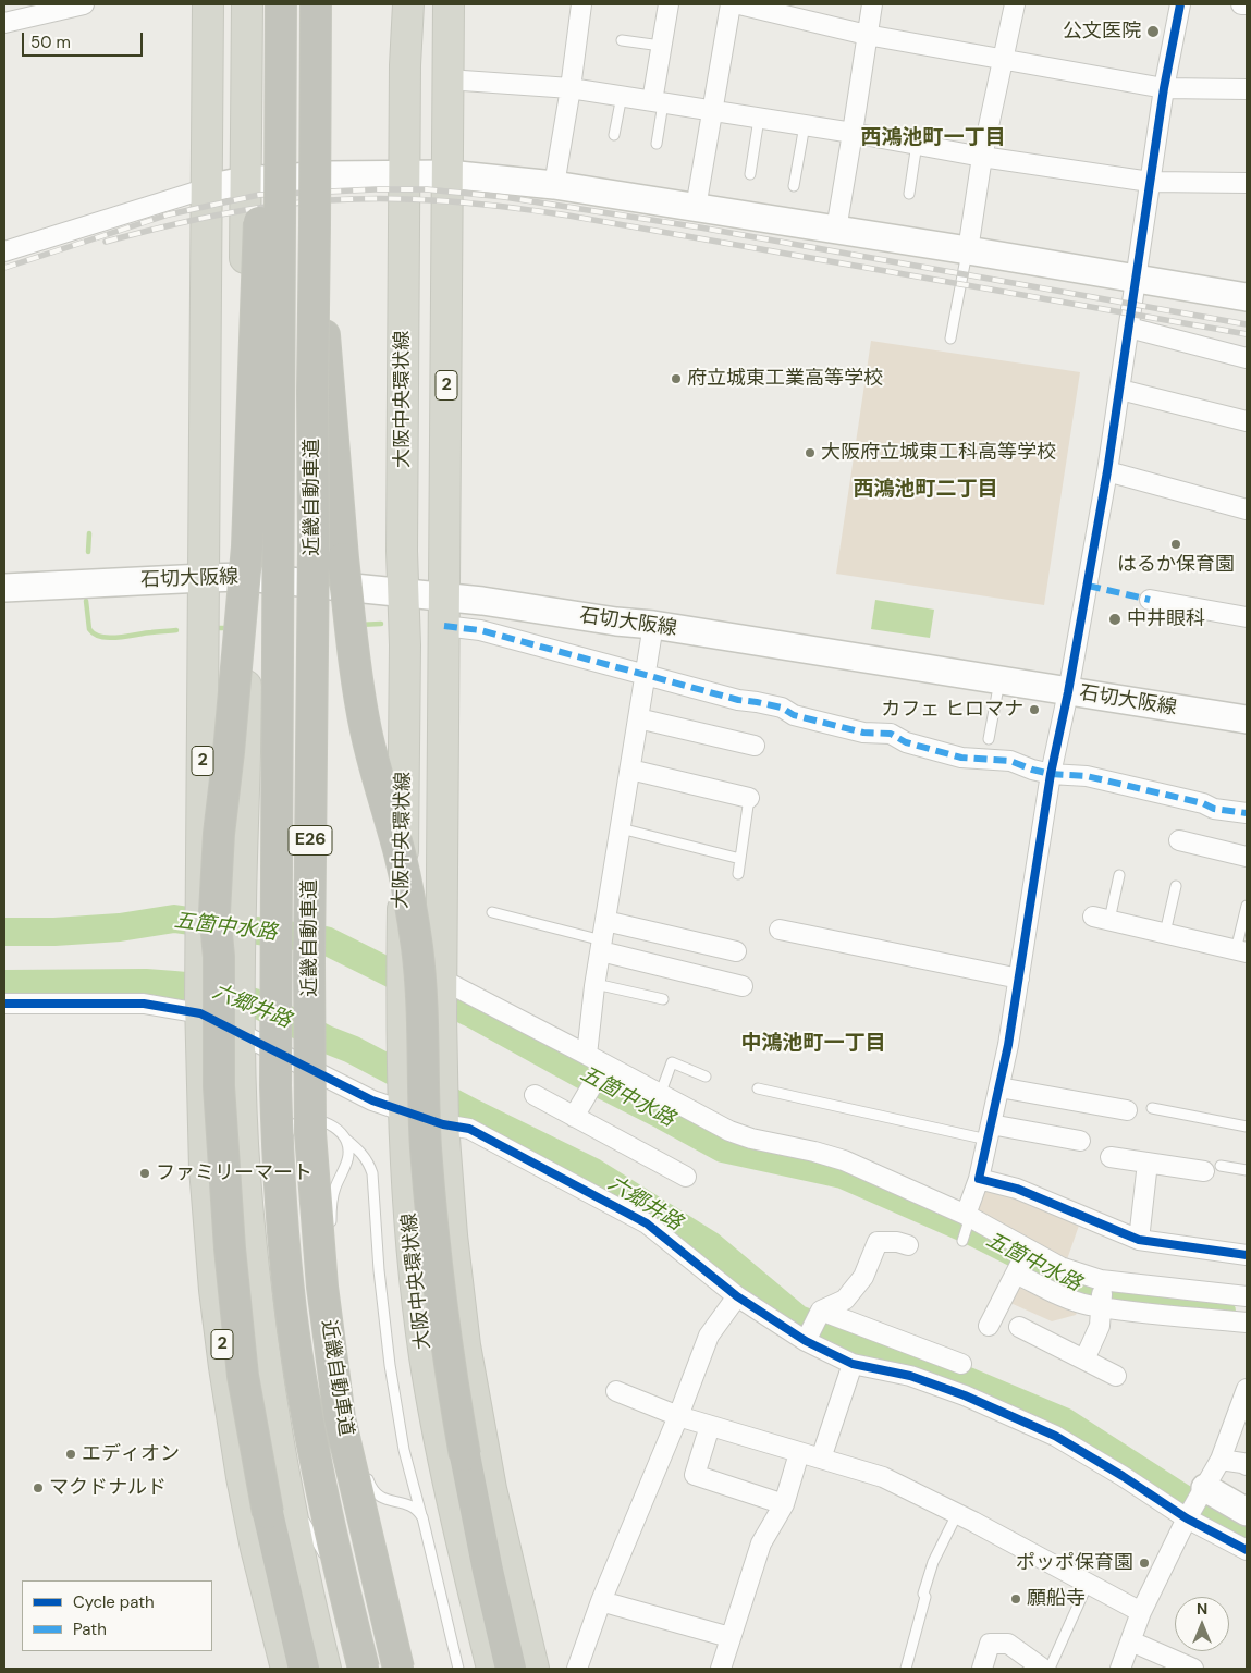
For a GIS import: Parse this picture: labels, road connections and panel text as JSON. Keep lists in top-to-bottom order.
{
  "streets": {
    "highway": ["近畿自動車道", "E26"],
    "main road": ["2", "大阪中央環状線", "石切大阪線"]
  },
  "crossings": [
    ["2", "石切大阪線"],
    ["大阪中央環状線", "石切大阪線"]
  ],
  "districts": ["西鴻池町一丁目", "西鴻池町二丁目", "中鴻池町一丁目"],
  "water": ["五箇中水路", "六郷井路"],
  "places": [
    "公文医院",
    "府立城東工業高等学校",
    "大阪府立城東工科高等学校",
    "はるか保育園",
    "中井眼科",
    "カフェ ヒロマナ",
    "ファミリーマート",
    "エディオン",
    "マクドナルド",
    "ポッポ保育園",
    "願船寺"
  ],
  "legend": ["Cycle path", "Path"],
  "scale_bar": "50 m",
  "north": "top"
}
